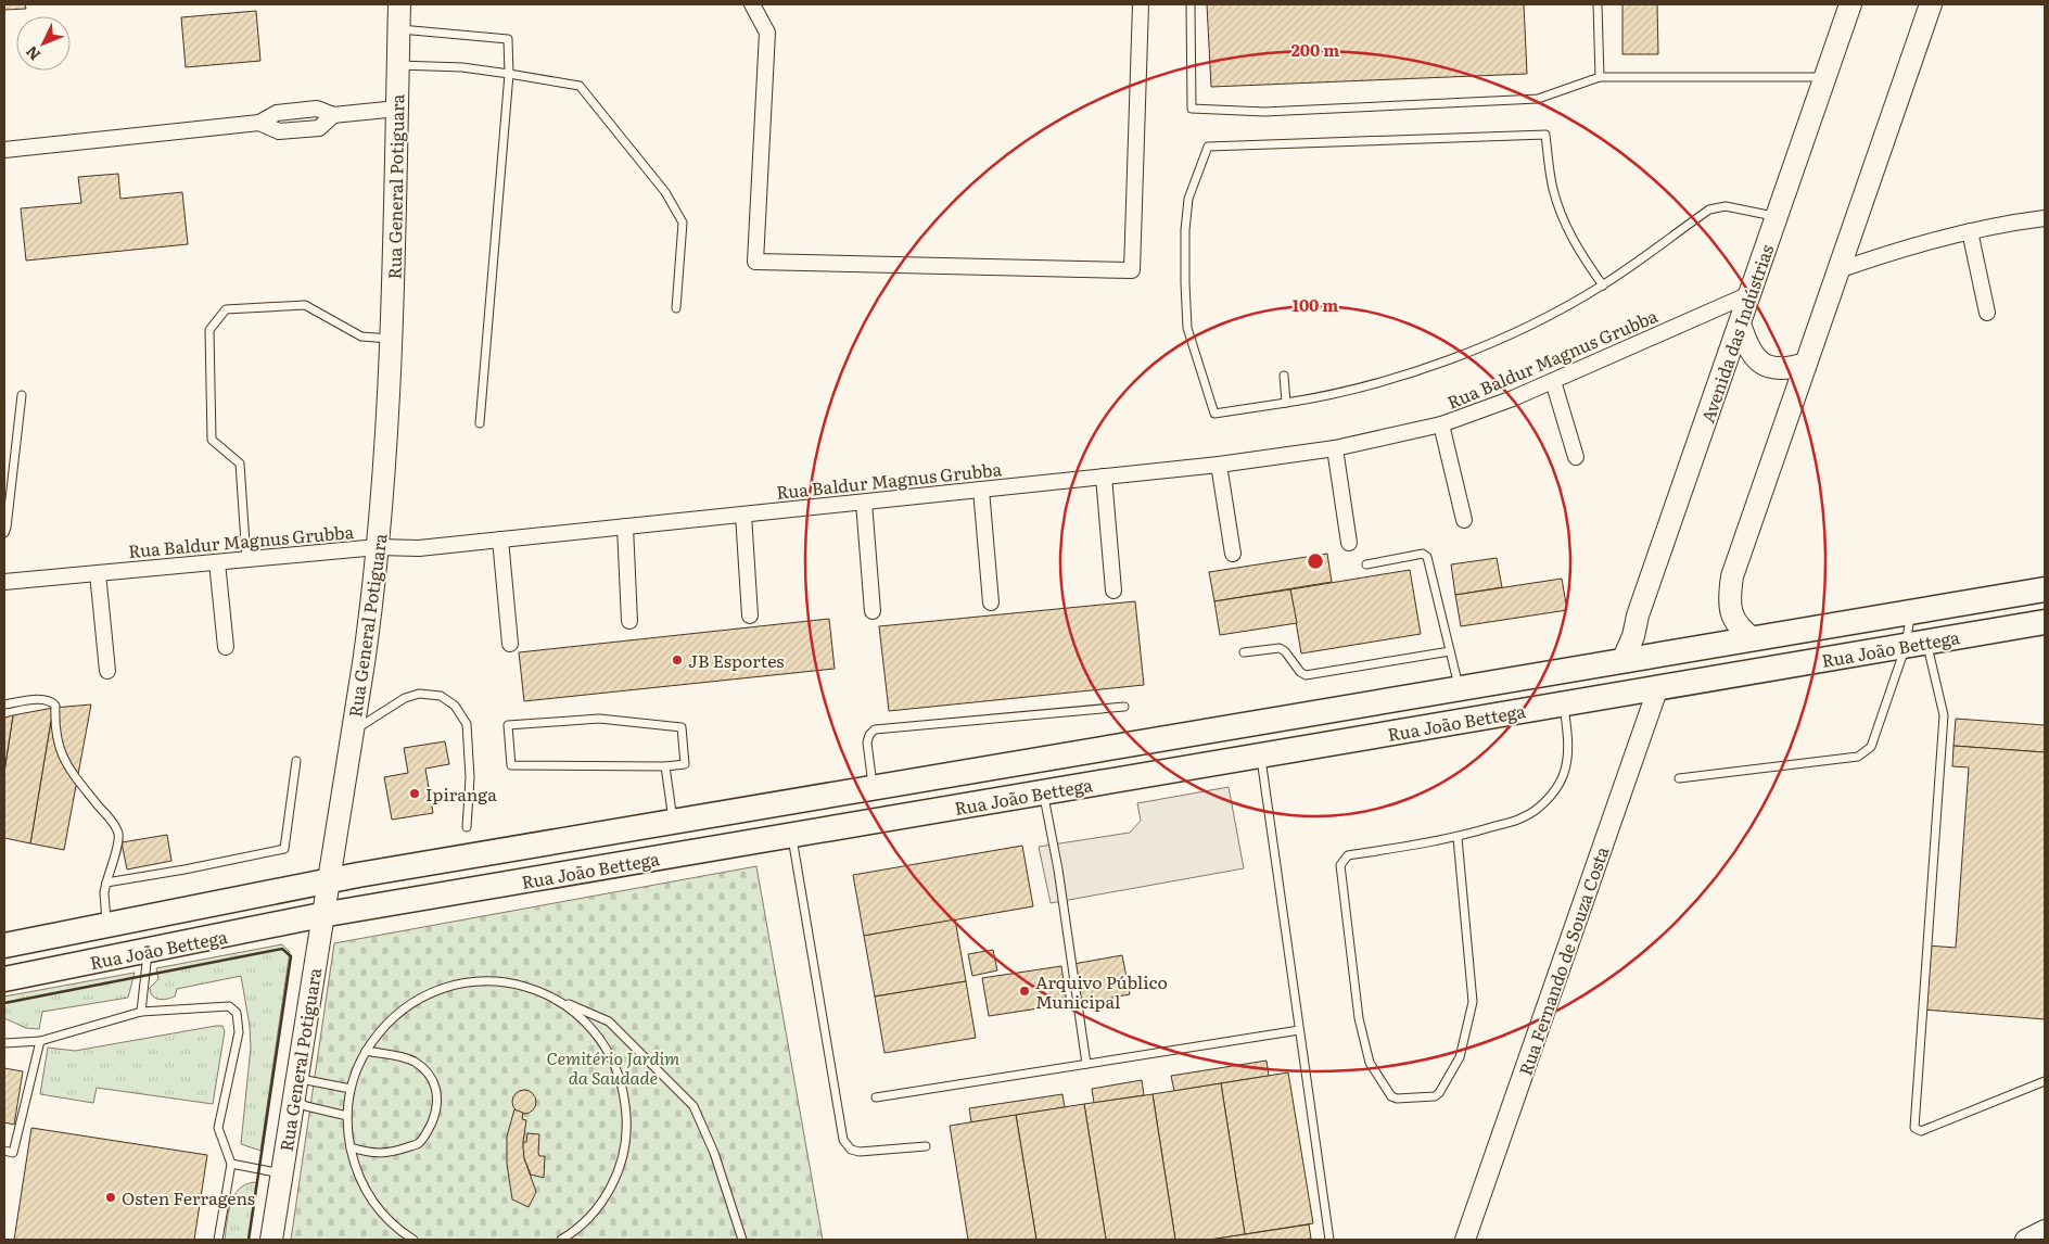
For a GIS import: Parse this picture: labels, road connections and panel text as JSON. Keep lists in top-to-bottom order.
{
  "streets": {
    "main road": ["Rua General Potiguara", "Avenida das Indústrias", "Rua João Bettega"],
    "street": ["Rua Baldur Magnus Grubba", "Rua Fernando de Souza Costa"]
  },
  "crossings": [
    ["Rua General Potiguara", "Rua Baldur Magnus Grubba"],
    ["Rua General Potiguara", "Rua João Bettega"],
    ["Avenida das Indústrias", "Rua Baldur Magnus Grubba"],
    ["Avenida das Indústrias", "Rua João Bettega"],
    ["Rua João Bettega", "Rua Fernando de Souza Costa"]
  ],
  "parks": ["Cemitério Jardim da Saudade"],
  "places": [
    "JB Esportes",
    "Ipiranga",
    "Arquivo Público Municipal",
    "Osten Ferragens"
  ],
  "north": "bottom left",
  "rings": ["200 m", "100 m"]
}
